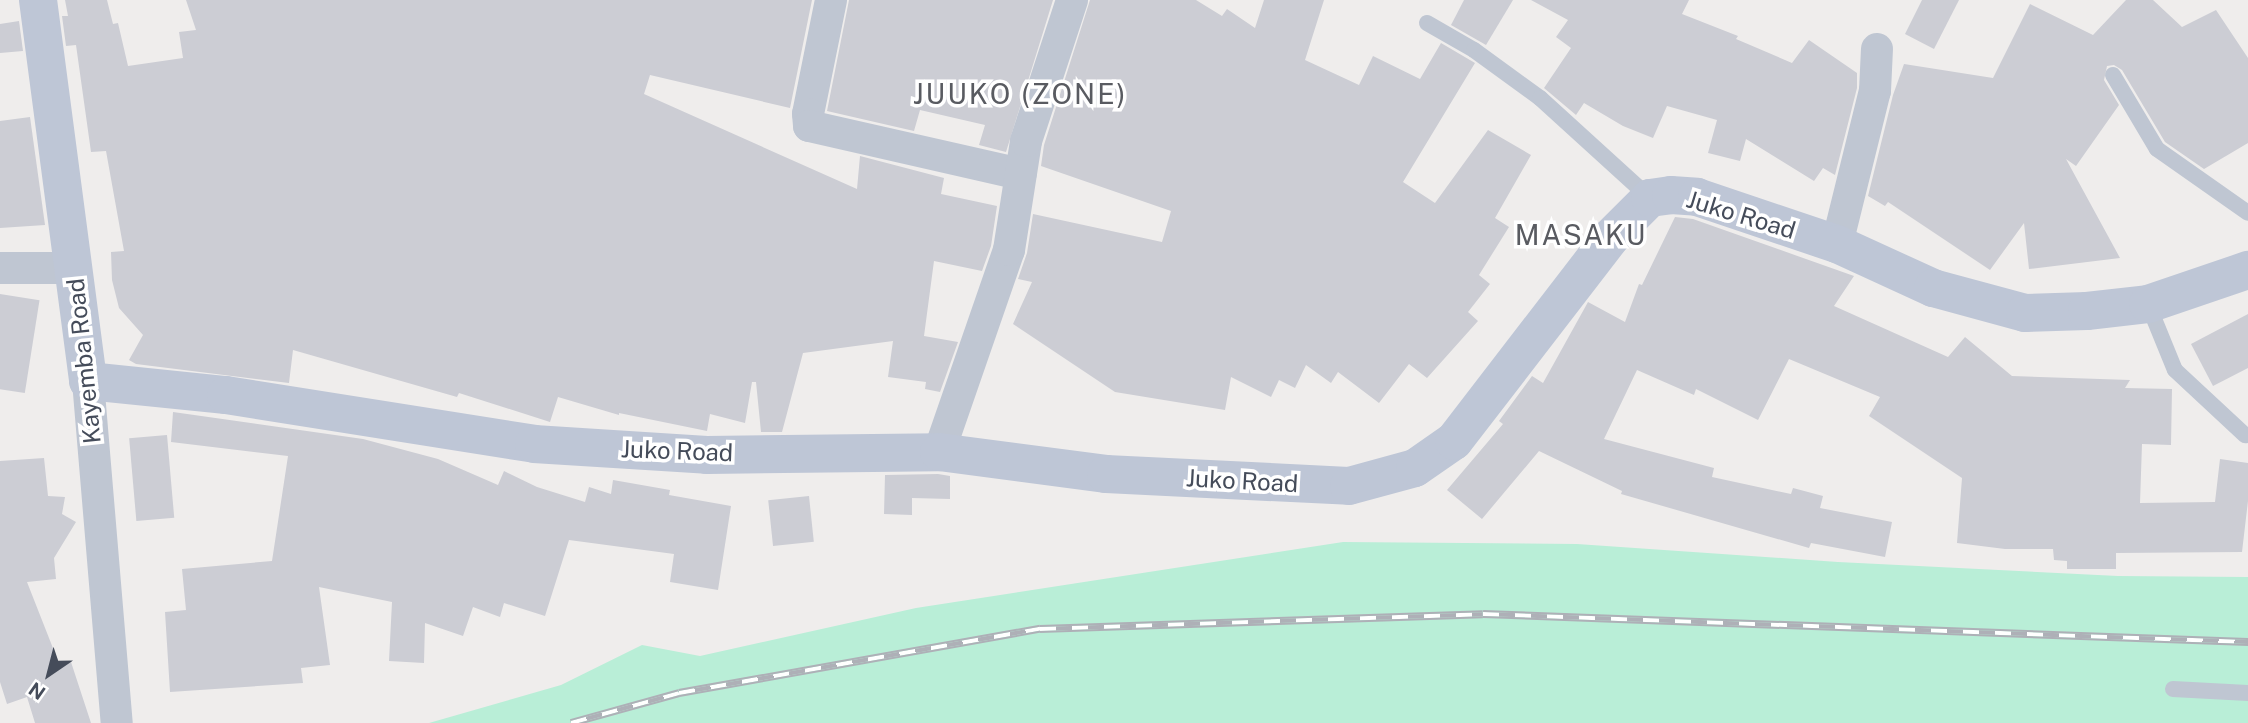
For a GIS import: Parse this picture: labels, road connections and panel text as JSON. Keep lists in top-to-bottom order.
{
  "streets": {
    "street": ["Juko Road", "Kayemba Road"]
  },
  "crossings": [
    ["Juko Road", "Kayemba Road"]
  ],
  "districts": ["JUUKO (ZONE)", "MASAKU"],
  "north": "bottom left"
}
